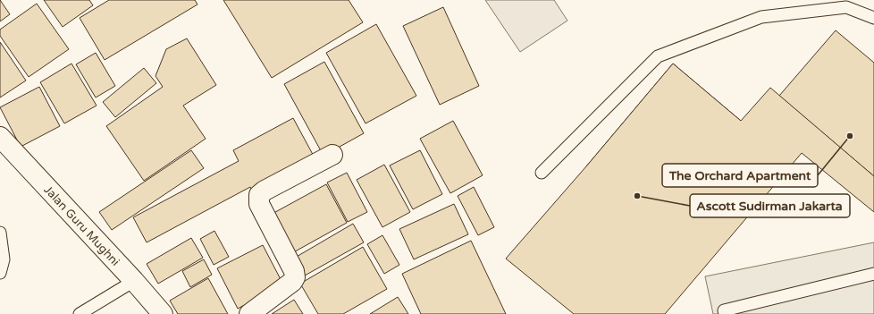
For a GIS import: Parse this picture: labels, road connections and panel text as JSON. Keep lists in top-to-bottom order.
{
  "streets": {
    "street": ["Jalan Guru Mughni"]
  },
  "places": ["The Orchard Apartment", "Ascott Sudirman Jakarta"]
}
